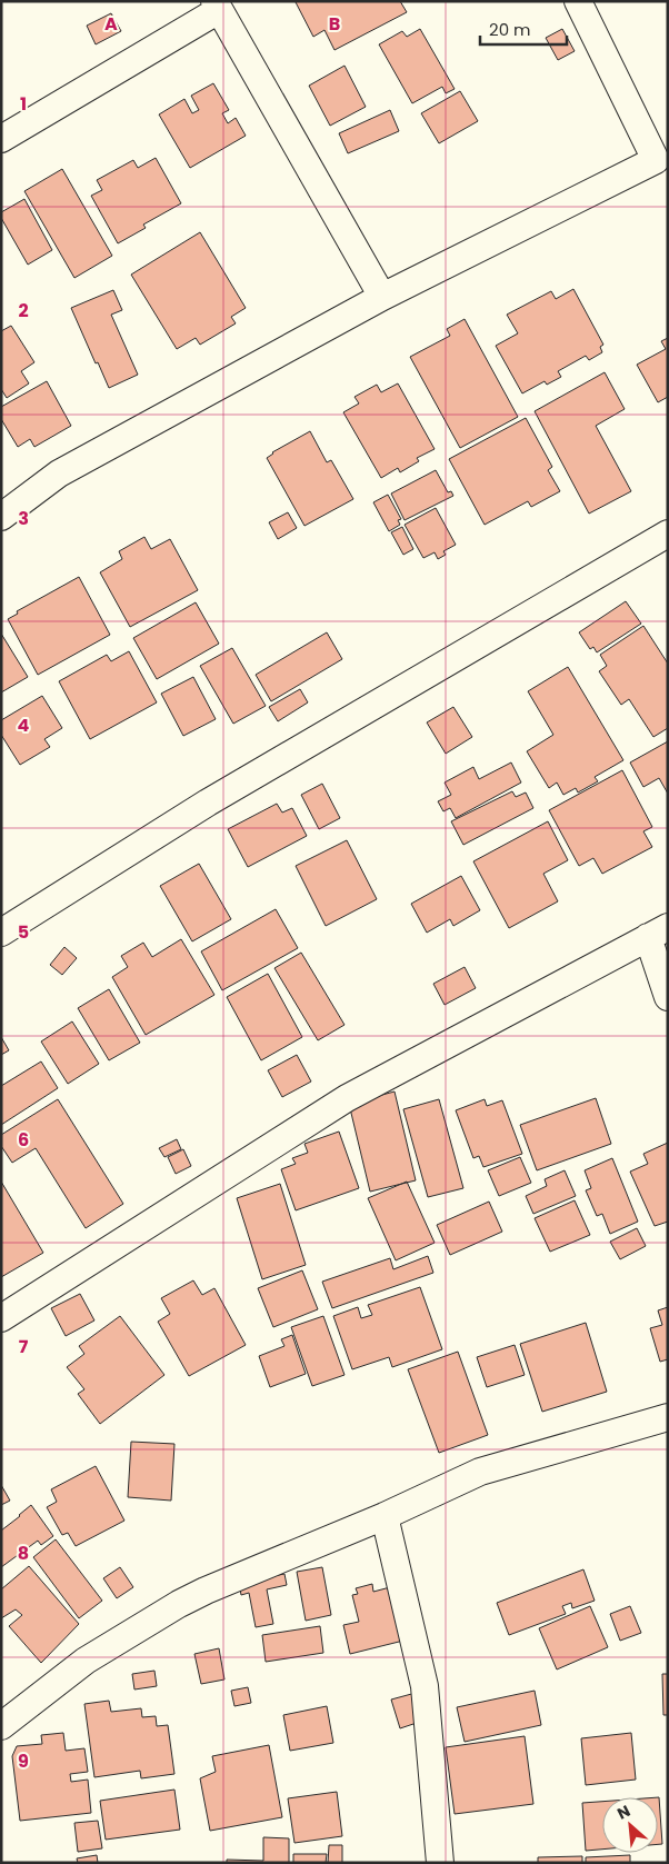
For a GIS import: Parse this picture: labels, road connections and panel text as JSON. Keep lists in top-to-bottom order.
{
  "scale_bar": "20 m",
  "north": "top left",
  "grid": {
    "columns": ["A", "B"],
    "rows": [
      "1",
      "2",
      "3",
      "4",
      "5",
      "6",
      "7",
      "8",
      "9"
    ]
  }
}
